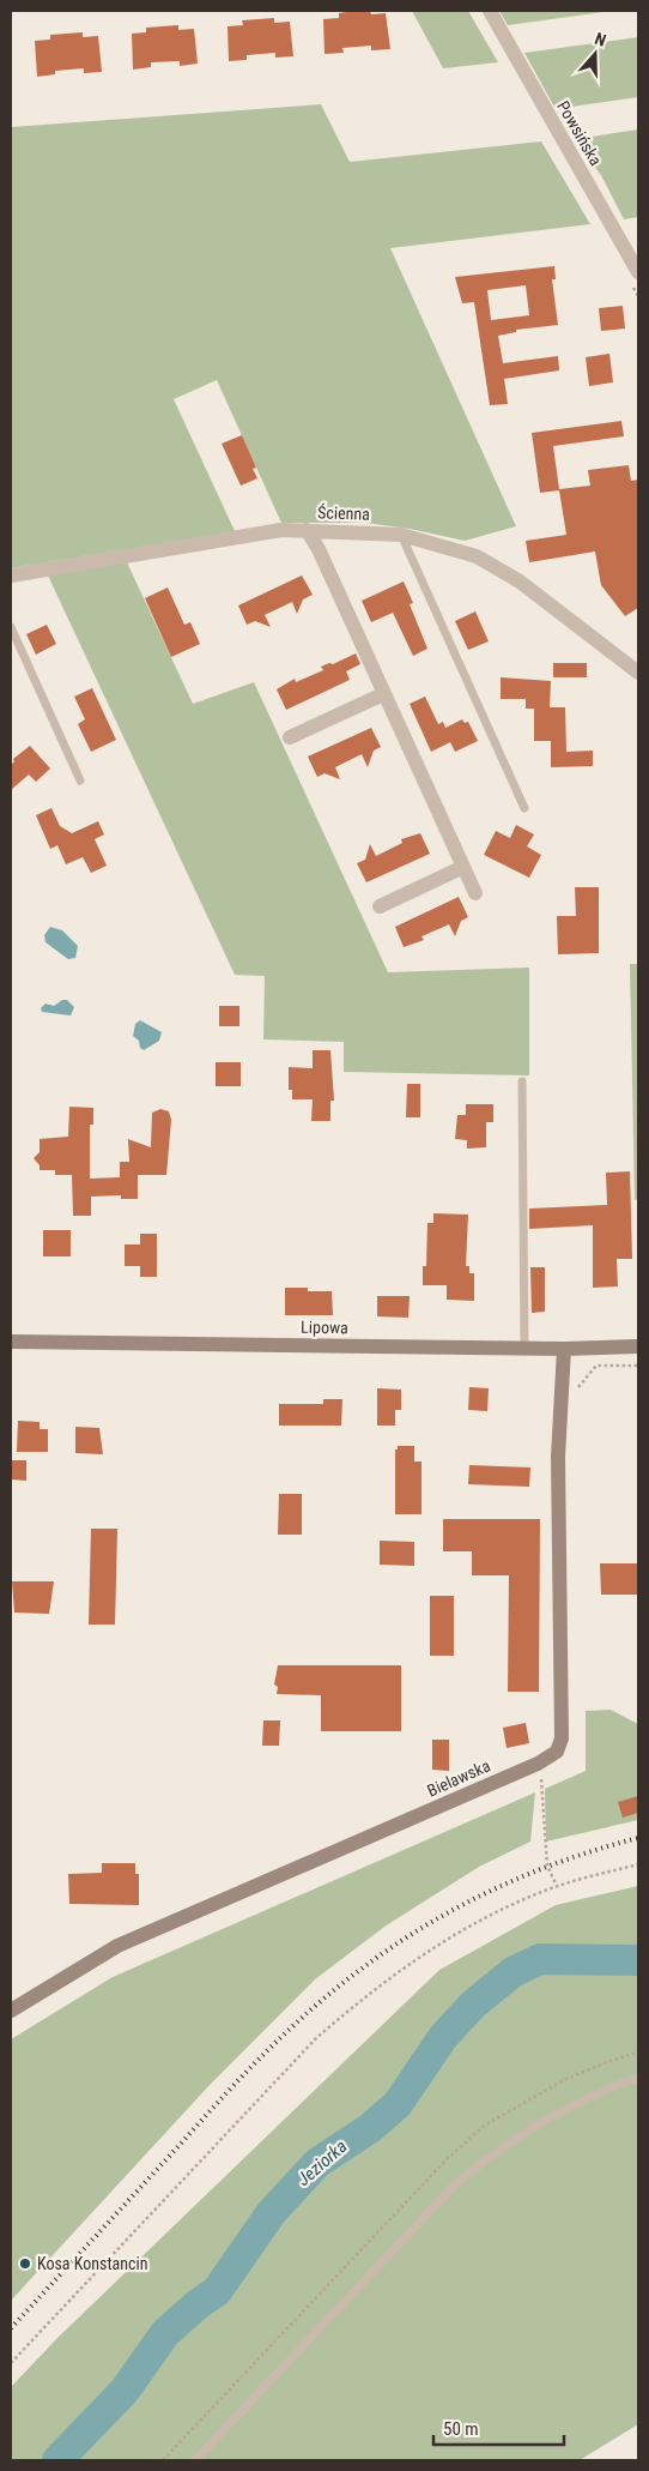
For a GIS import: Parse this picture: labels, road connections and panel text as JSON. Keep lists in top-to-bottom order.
{
  "streets": {
    "street": [
      "Powsińska",
      "Ścienna",
      "Lipowa",
      "Bielawska"
    ]
  },
  "crossings": [
    ["Lipowa", "Bielawska"]
  ],
  "water": ["Jeziorka"],
  "places": ["Kosa Konstancin"],
  "scale_bar": "50 m",
  "north": "top"
}
